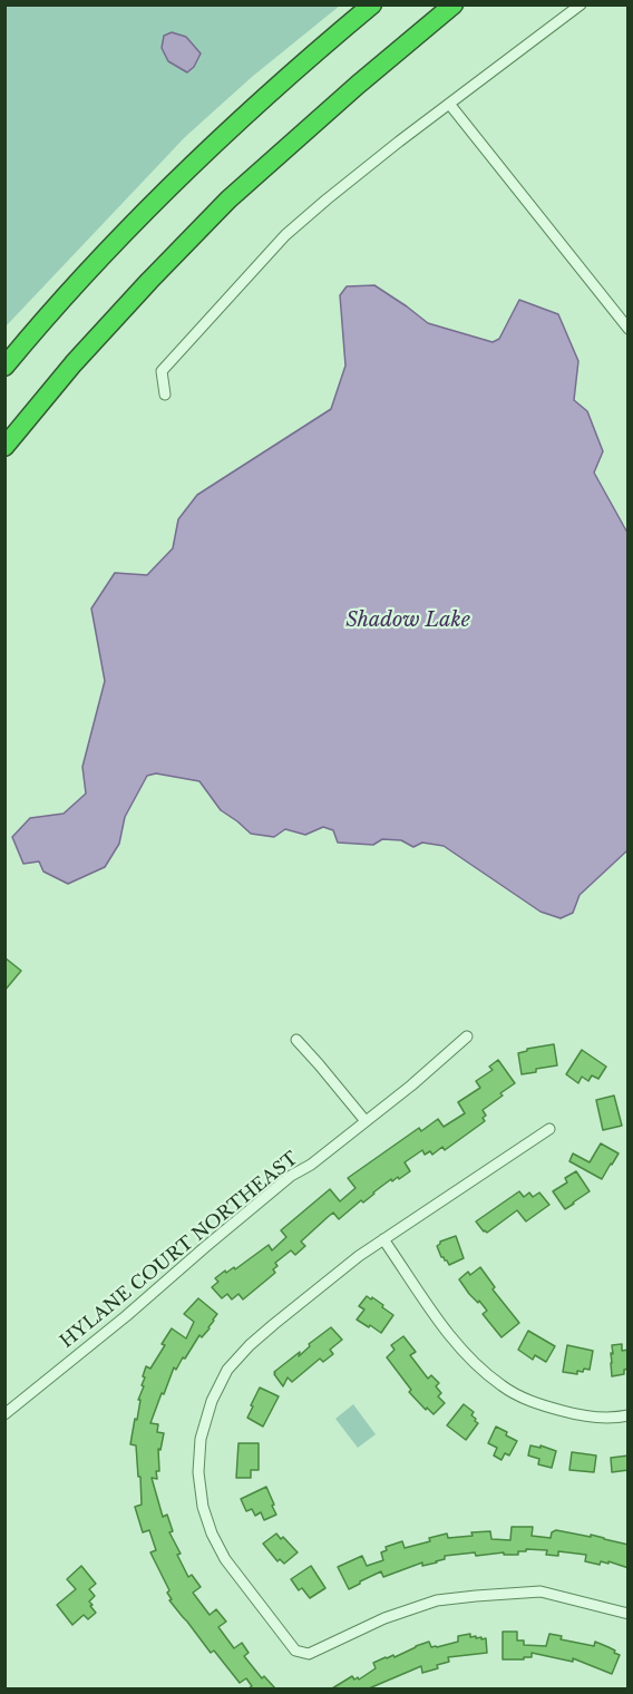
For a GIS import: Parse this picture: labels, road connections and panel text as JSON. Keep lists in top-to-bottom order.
{
  "streets": {
    "street": ["HYLANE COURT NORTHEAST"]
  },
  "water": ["Shadow Lake"]
}
